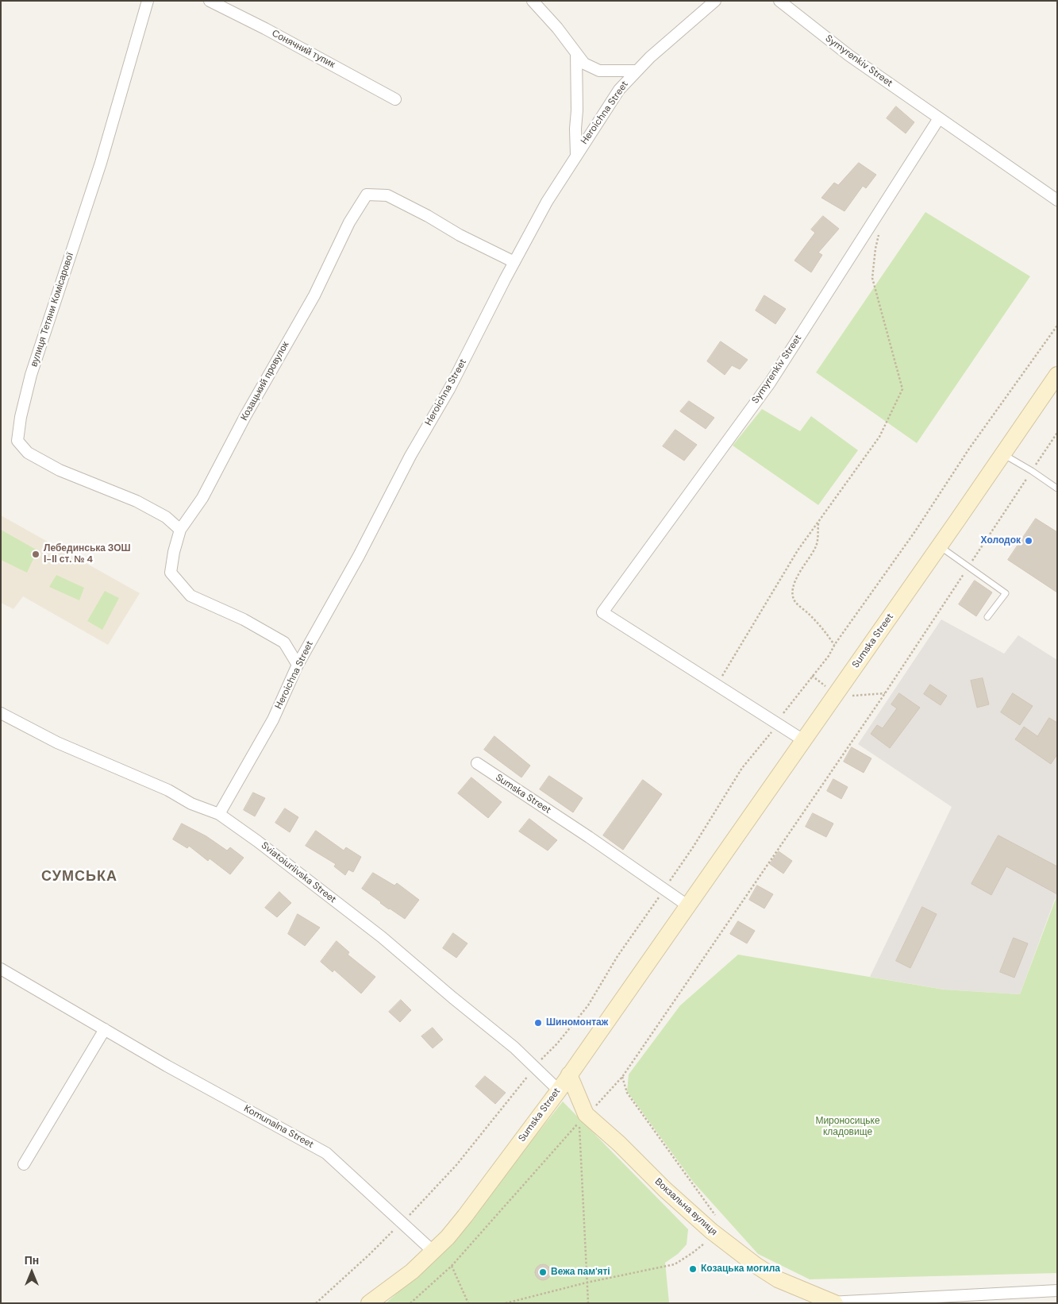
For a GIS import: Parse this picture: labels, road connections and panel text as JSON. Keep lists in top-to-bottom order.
{
  "streets": {
    "main road": ["Sumska Street", "Вокзальна вулиця"],
    "street": [
      "Сонячний тупик",
      "Symyrenkiv Street",
      "Heroichna Street",
      "вулиця Тетяни Комісарової",
      "Козацький провулок",
      "Sviatoiuriivska Street",
      "Komunalna Street"
    ]
  },
  "crossings": [
    ["Heroichna Street", "Козацький провулок"],
    ["Heroichna Street", "Sviatoiuriivska Street"],
    ["вулиця Тетяни Комісарової", "Козацький провулок"],
    ["Sumska Street", "Sviatoiuriivska Street"],
    ["Sumska Street", "Komunalna Street"],
    ["Sumska Street", "Вокзальна вулиця"]
  ],
  "districts": ["СУМСЬКА"],
  "parks": ["Мироносицьке кладовище"],
  "places": [
    "Холодок",
    "Лебединська ЗОШ І-ІІ ст. № 4",
    "Шиномонтаж",
    "Козацька могила",
    "Вежа пам'яті"
  ],
  "north": "top"
}
